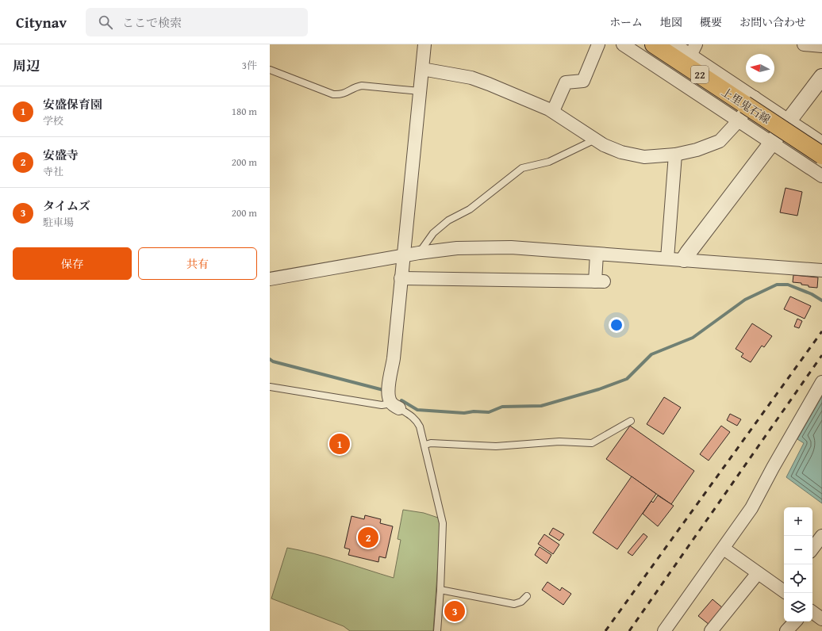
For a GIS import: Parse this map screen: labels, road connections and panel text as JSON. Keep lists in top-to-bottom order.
{
  "streets": {
    "main road": ["22", "上里鬼石線"]
  },
  "north": "left",
  "page": {
    "header": "Citynav",
    "search": "ここで検索",
    "nav": [
      "ホーム",
      "地図",
      "概要",
      "お問い合わせ"
    ],
    "heading": ["周辺", "3件"],
    "list": [
      {
        "mark": "1",
        "name": "安盛保育園",
        "note": "学校",
        "value": "180 m"
      },
      {
        "mark": "2",
        "name": "安盛寺",
        "note": "寺社",
        "value": "200 m"
      },
      {
        "mark": "3",
        "name": "タイムズ",
        "note": "駐車場",
        "value": "200 m"
      }
    ],
    "buttons": ["保存", "共有"],
    "pins": ["1", "2", "3"],
    "map_buttons": ["+", "−"]
  }
}
